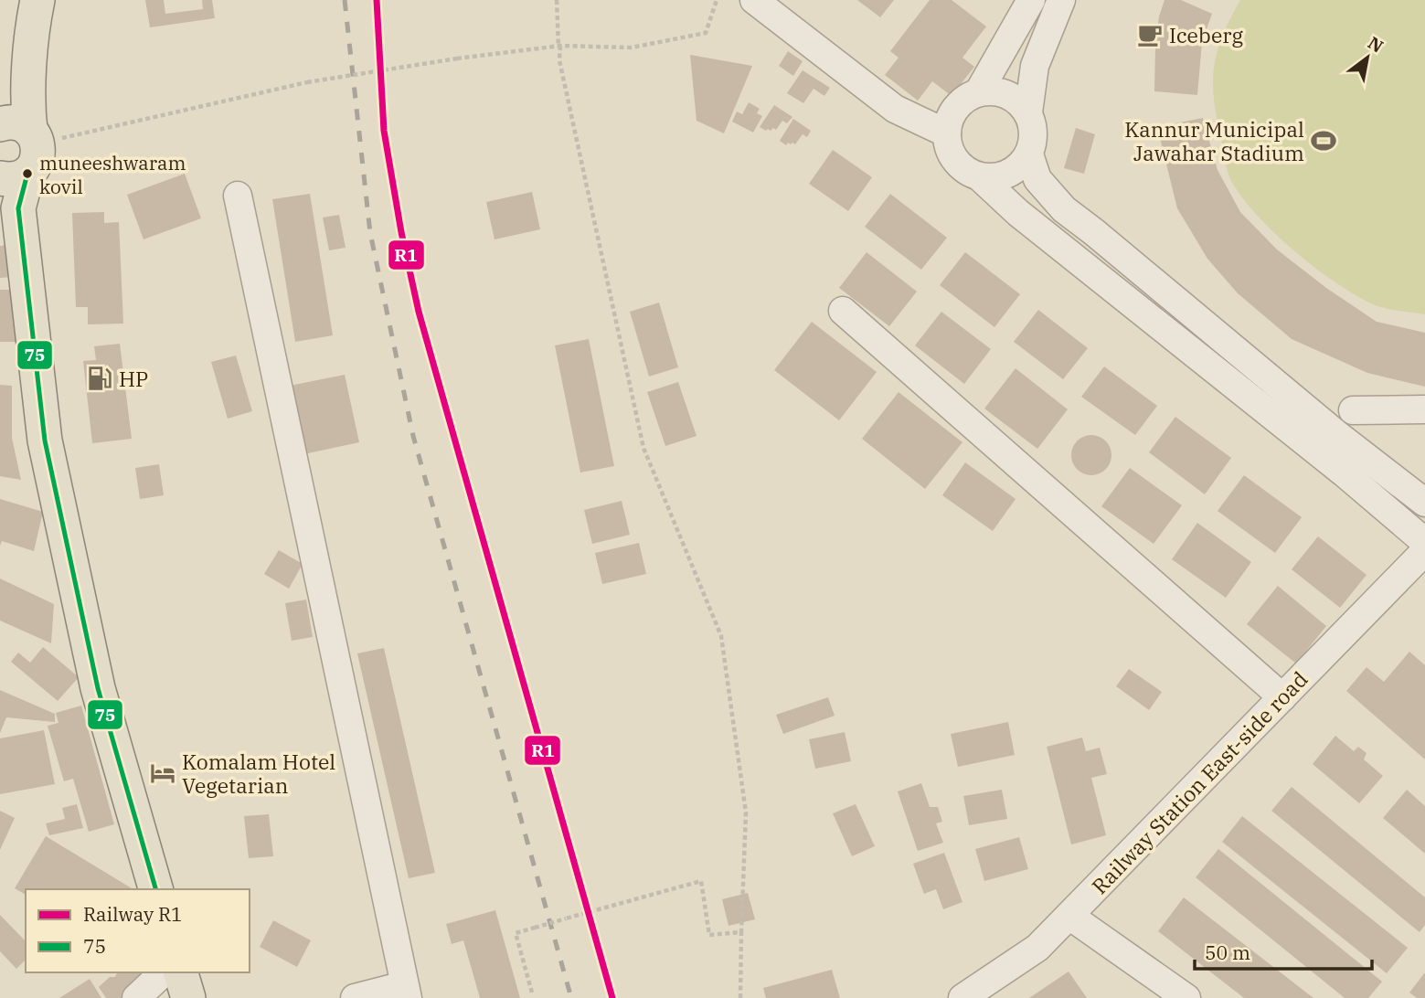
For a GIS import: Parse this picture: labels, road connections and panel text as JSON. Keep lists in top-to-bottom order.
{
  "streets": {
    "street": ["Railway Station East-side road"]
  },
  "places": {
    "cafe": ["Iceberg"],
    "sports": ["Kannur Municipal Jawahar Stadium"],
    "other": ["muneeshwaram kovil"],
    "fuel station": ["HP"],
    "hotel": ["Komalam Hotel Vegetarian"]
  },
  "lines": ["rail line R1", "transit line 75"],
  "legend": ["Railway R1", "75"],
  "scale_bar": "50 m",
  "north": "top right"
}
